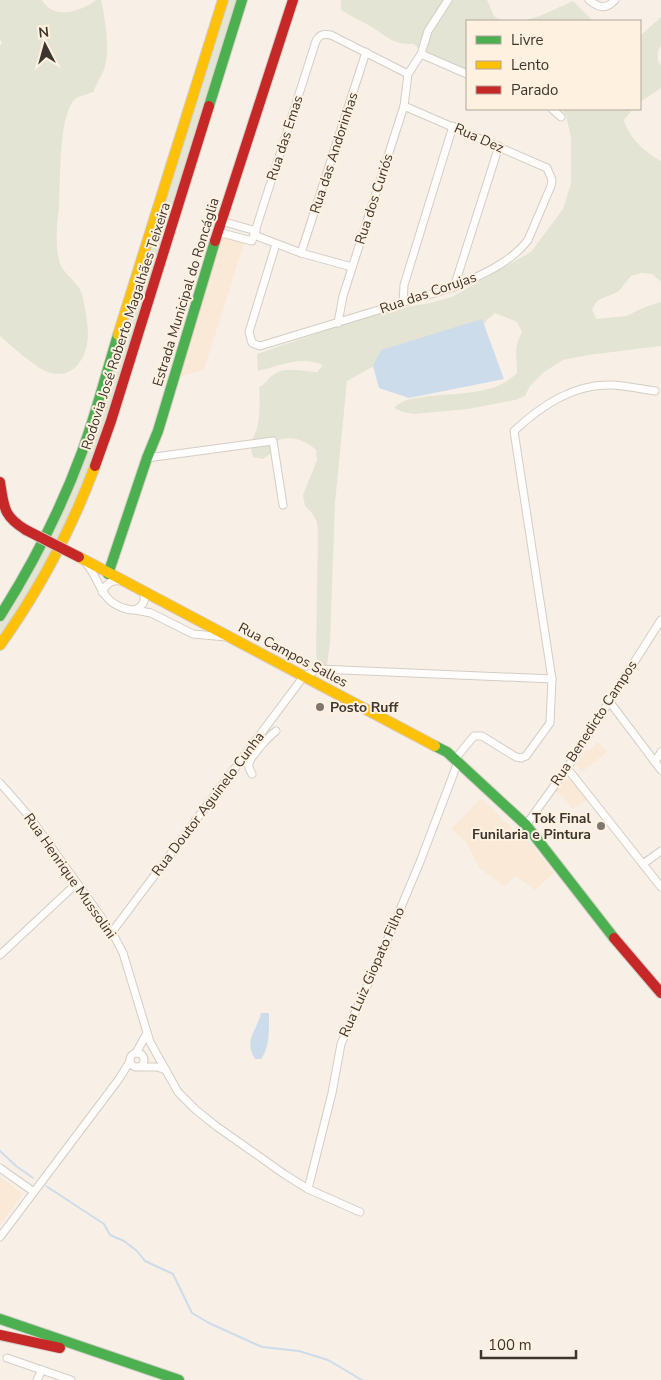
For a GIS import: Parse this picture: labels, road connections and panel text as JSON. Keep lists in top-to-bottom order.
{
  "streets": {
    "main road": ["Estrada Municipal do Roncáglia", "Rodovia José Roberto Magalhães Teixeira", "Rua Campos Salles"],
    "street": [
      "Rua das Emas",
      "Rua Dez",
      "Rua das Andorinhas",
      "Rua dos Curiós",
      "Rua das Corujas",
      "Rua Benedicto Campos",
      "Rua Doutor Aguinelo Cunha",
      "Rua Henrique Mussolini",
      "Rua Luiz Giopato Filho"
    ]
  },
  "crossings": [
    ["Rua das Emas", "Rua das Andorinhas"],
    ["Rua Dez", "Rua dos Curiós"],
    ["Rua Dez", "Rua das Corujas"],
    ["Rua dos Curiós", "Rua das Corujas"],
    ["Estrada Municipal do Roncáglia", "Rua Campos Salles"],
    ["Rua Campos Salles", "Rua Benedicto Campos"],
    ["Rua Campos Salles", "Rua Doutor Aguinelo Cunha"],
    ["Rua Campos Salles", "Rua Luiz Giopato Filho"],
    ["Rua Doutor Aguinelo Cunha", "Rua Henrique Mussolini"],
    ["Rua Henrique Mussolini", "Rua Luiz Giopato Filho"]
  ],
  "places": ["Posto Ruff", "Tok Final Funilaria e Pintura"],
  "legend": ["Livre", "Lento", "Parado"],
  "scale_bar": "100 m",
  "north": "top"
}
